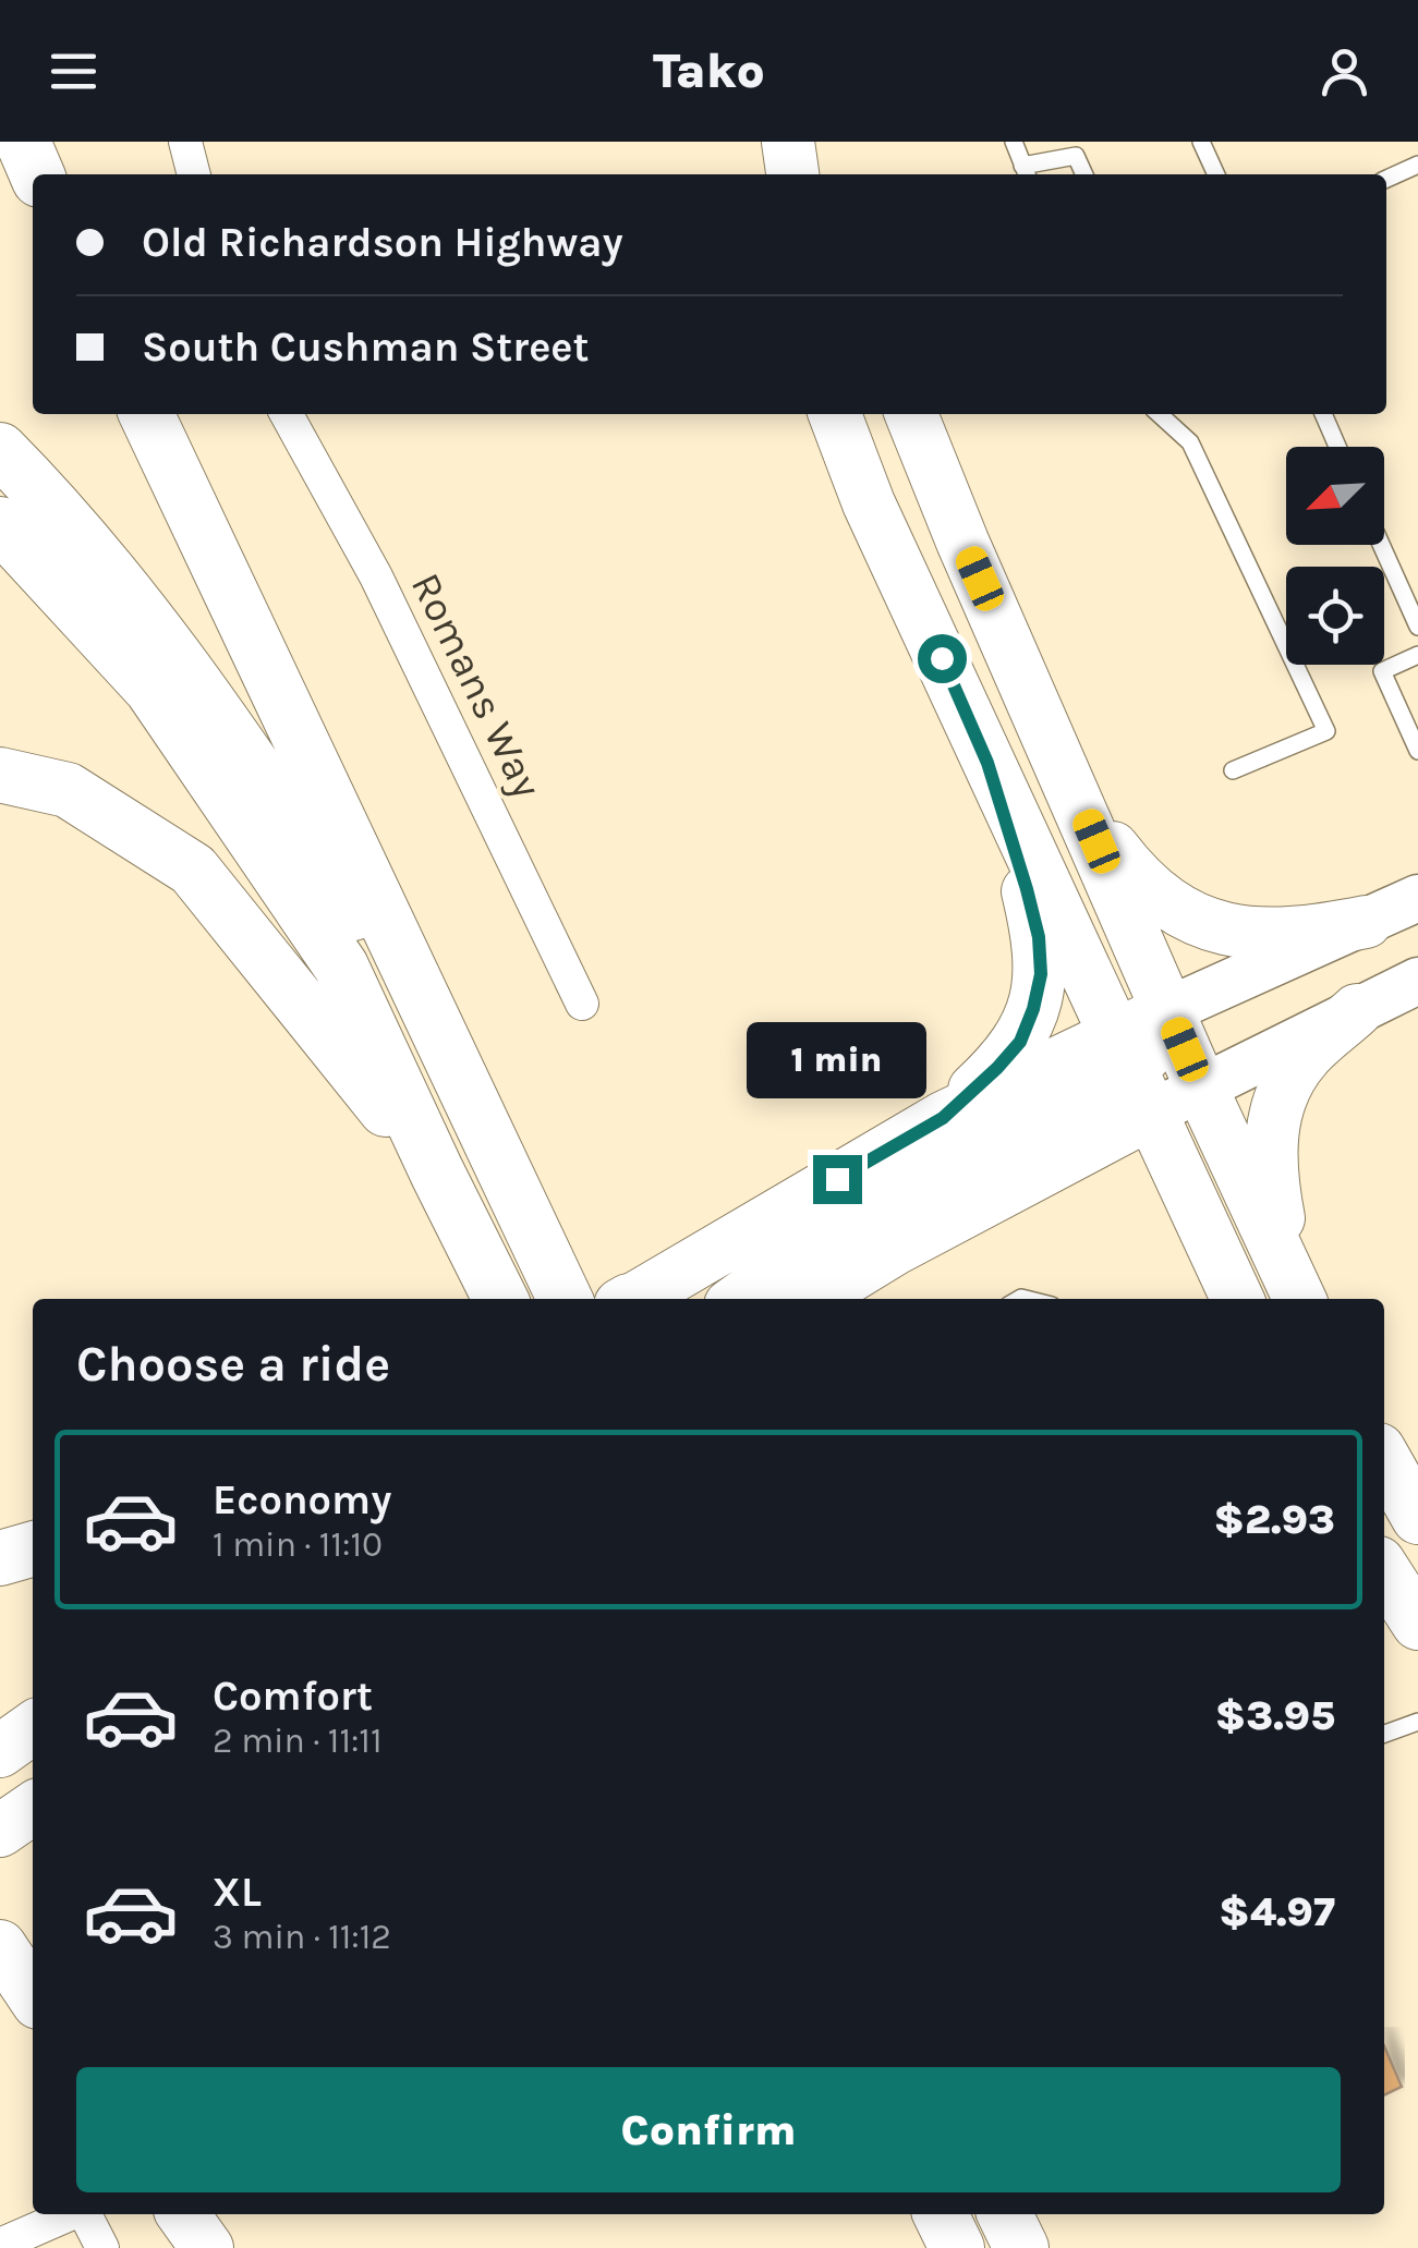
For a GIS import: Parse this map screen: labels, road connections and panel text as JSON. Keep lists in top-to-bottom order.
{
  "streets": {
    "street": ["Romans Way"]
  },
  "north": "bottom left",
  "page": {
    "header": "Tako",
    "banner": ["Old Richardson Highway", "South Cushman Street"],
    "bubble": "1 min",
    "heading": "Choose a ride",
    "list": [
      {
        "name": "Economy",
        "note": "1 min · 11:10",
        "value": "$2.93"
      },
      {
        "name": "Comfort",
        "note": "2 min · 11:11",
        "value": "$3.95"
      },
      {
        "name": "XL",
        "note": "3 min · 11:12",
        "value": "$4.97"
      }
    ],
    "buttons": "Confirm"
  }
}
